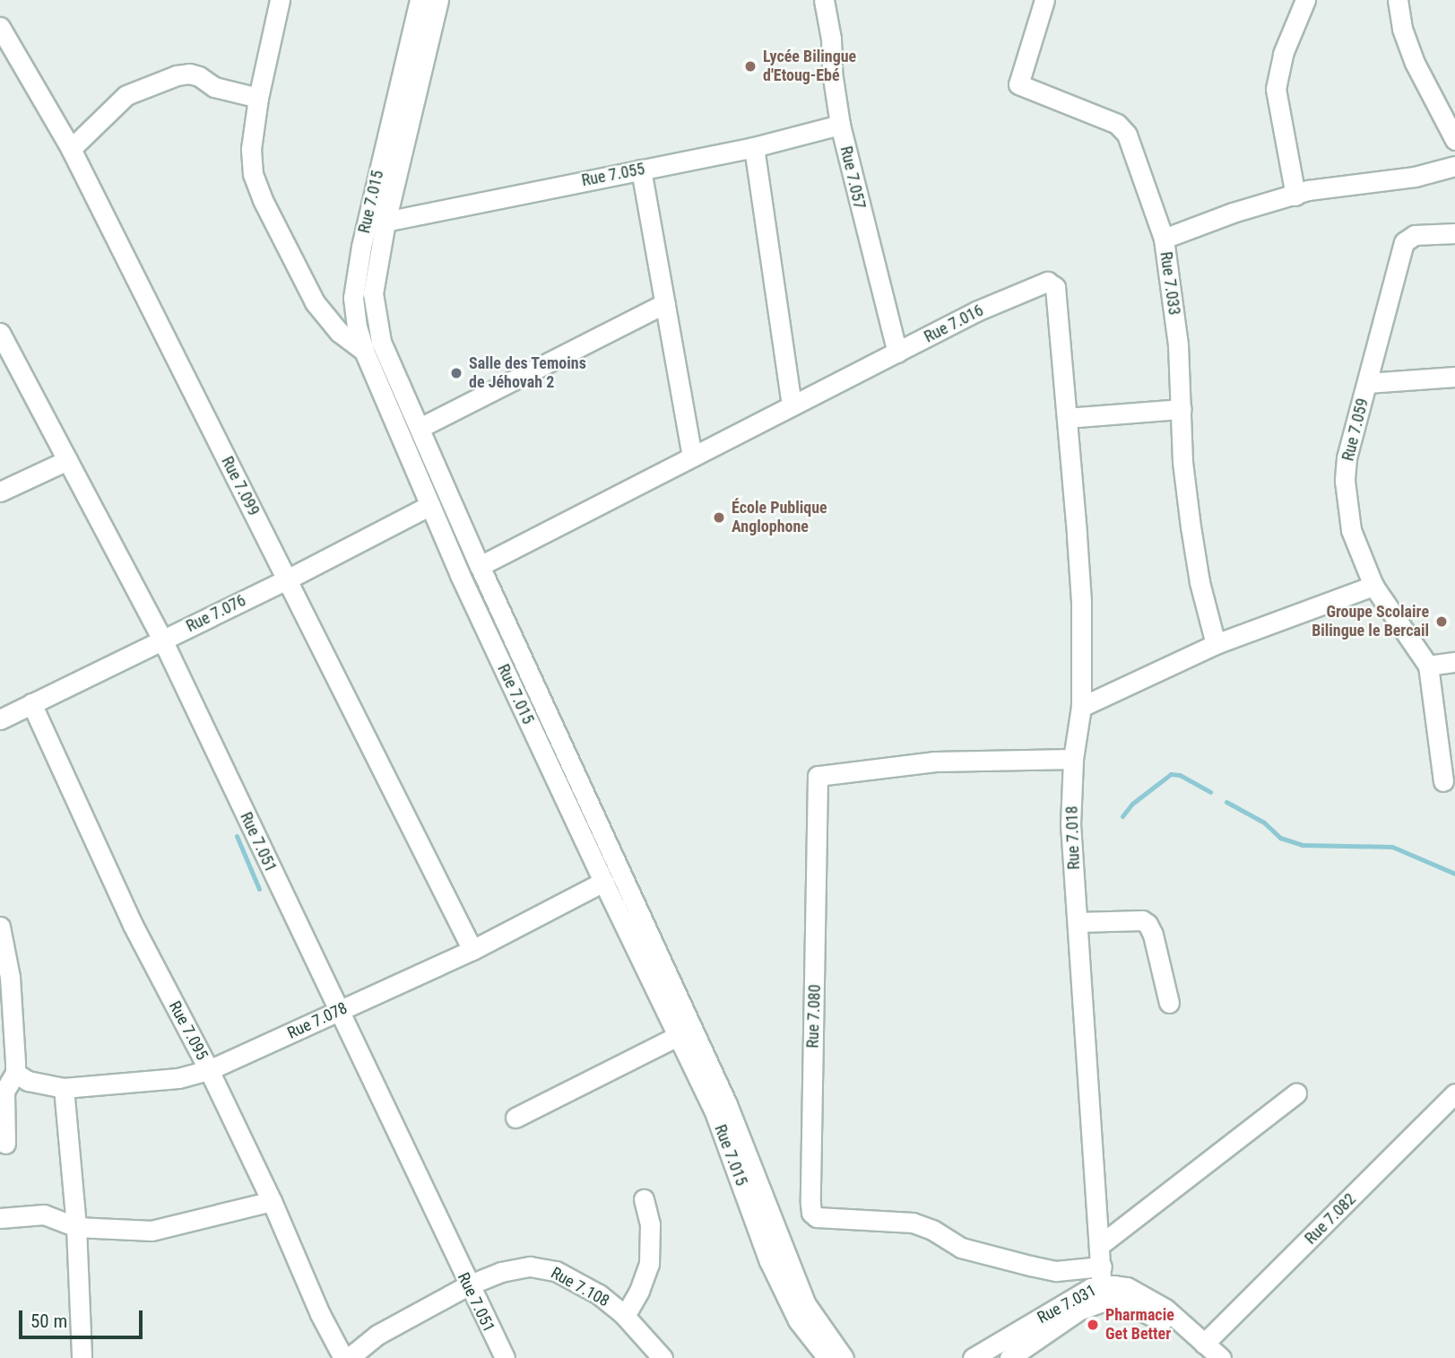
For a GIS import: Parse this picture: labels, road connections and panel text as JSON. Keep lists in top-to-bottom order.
{
  "streets": {
    "street": [
      "Rue 7.055",
      "Rue 7.057",
      "Rue 7.015",
      "Rue 7.033",
      "Rue 7.016",
      "Rue 7.059",
      "Rue 7.099",
      "Rue 7.076",
      "Rue 7.018",
      "Rue 7.051",
      "Rue 7.080",
      "Rue 7.078",
      "Rue 7.095",
      "Rue 7.082",
      "Rue 7.108",
      "Rue 7.031"
    ]
  },
  "crossings": [
    ["Rue 7.055", "Rue 7.057"],
    ["Rue 7.055", "Rue 7.015"],
    ["Rue 7.057", "Rue 7.016"],
    ["Rue 7.015", "Rue 7.016"],
    ["Rue 7.015", "Rue 7.076"],
    ["Rue 7.015", "Rue 7.078"],
    ["Rue 7.016", "Rue 7.018"],
    ["Rue 7.099", "Rue 7.076"],
    ["Rue 7.099", "Rue 7.078"],
    ["Rue 7.076", "Rue 7.051"],
    ["Rue 7.076", "Rue 7.095"],
    ["Rue 7.018", "Rue 7.080"],
    ["Rue 7.018", "Rue 7.031"],
    ["Rue 7.051", "Rue 7.078"],
    ["Rue 7.051", "Rue 7.108"],
    ["Rue 7.080", "Rue 7.031"],
    ["Rue 7.078", "Rue 7.095"],
    ["Rue 7.082", "Rue 7.031"]
  ],
  "places": [
    "Lycée Bilingue d'Etoug-Ebé",
    "Salle des Temoins de Jéhovah 2",
    "École Publique Anglophone",
    "Groupe Scolaire Bilingue le Bercail",
    "Pharmacie Get Better"
  ],
  "scale_bar": "50 m"
}
